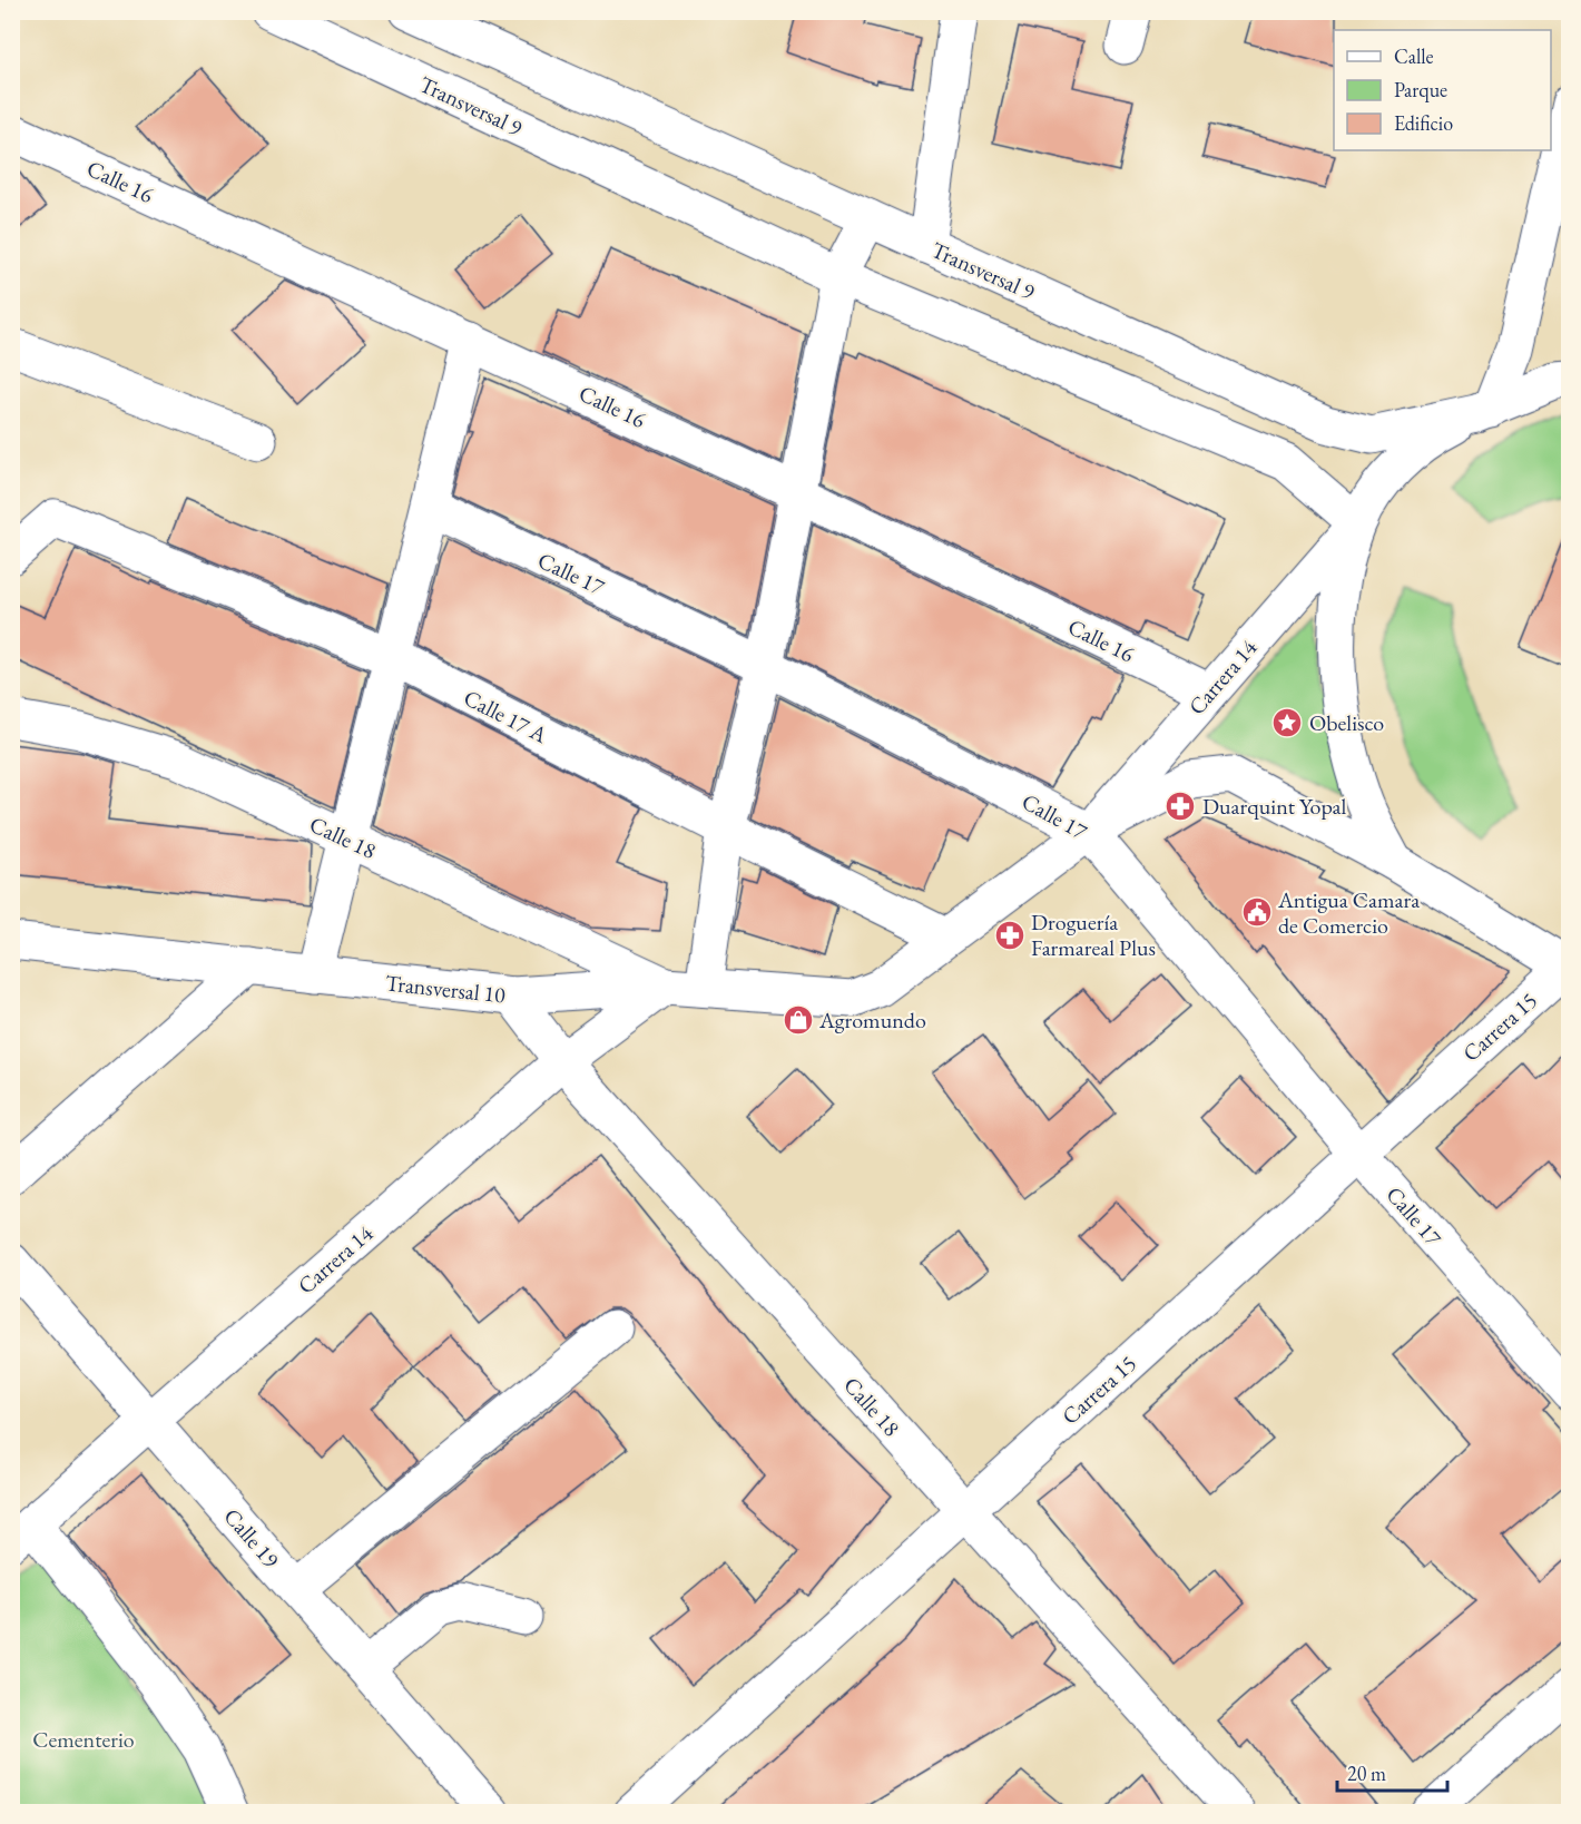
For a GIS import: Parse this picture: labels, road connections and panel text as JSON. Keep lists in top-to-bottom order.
{
  "streets": {
    "street": [
      "Transversal 9",
      "Calle 16",
      "Calle 17",
      "Carrera 14",
      "Calle 17 A",
      "Calle 18",
      "Transversal 10",
      "Carrera 15",
      "Calle 19"
    ]
  },
  "crossings": [
    ["Transversal 9", "Carrera 14"],
    ["Calle 16", "Carrera 14"],
    ["Calle 17", "Carrera 14"],
    ["Calle 17", "Carrera 15"],
    ["Carrera 14", "Calle 17 A"],
    ["Carrera 14", "Calle 18"],
    ["Carrera 14", "Transversal 10"],
    ["Carrera 14", "Calle 19"],
    ["Calle 18", "Transversal 10"],
    ["Calle 18", "Carrera 15"]
  ],
  "parks": ["Cementerio"],
  "places": {
    "place": ["Obelisco"],
    "pharmacy": ["Duarquint Yopal", "Droguería Farmareal Plus"],
    "public building": ["Antigua Camara de Comercio"],
    "shop": ["Agromundo"]
  },
  "legend": ["Calle", "Parque", "Edificio"],
  "scale_bar": "20 m"
}
